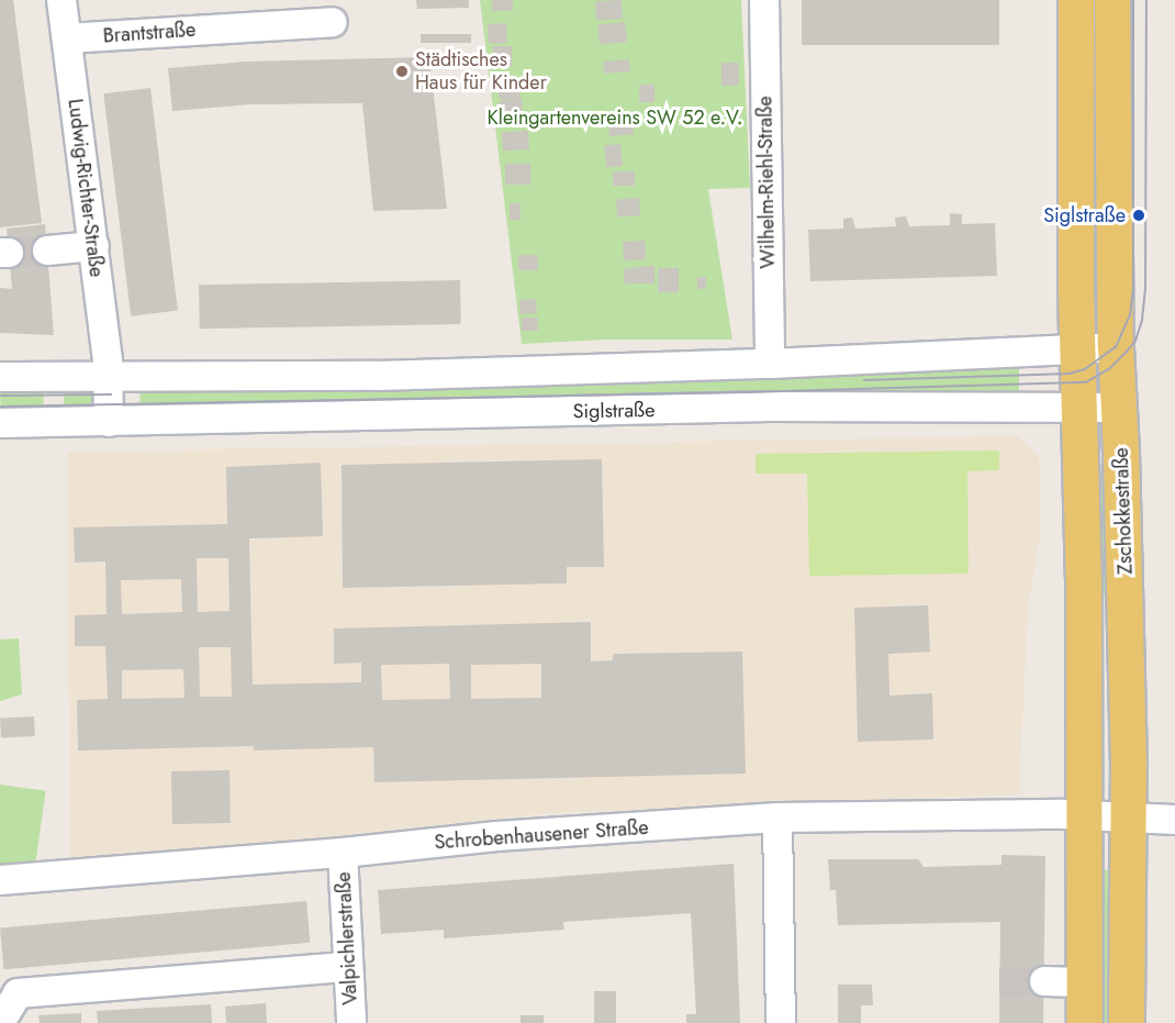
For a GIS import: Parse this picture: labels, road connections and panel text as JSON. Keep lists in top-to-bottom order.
{
  "streets": {
    "main road": ["Zschokkestraße"],
    "street": [
      "Brantstraße",
      "Wilhelm-Riehl-Straße",
      "Ludwig-Richter-Straße",
      "Siglstraße",
      "Schrobenhausener Straße",
      "Valpichlerstraße"
    ]
  },
  "crossings": [
    ["Brantstraße", "Ludwig-Richter-Straße"],
    ["Siglstraße", "Zschokkestraße"],
    ["Zschokkestraße", "Schrobenhausener Straße"],
    ["Schrobenhausener Straße", "Valpichlerstraße"]
  ],
  "parks": ["Kleingartenvereins SW 52 e.V."],
  "places": ["Städtisches Haus für Kinder", "Siglstraße"]
}
